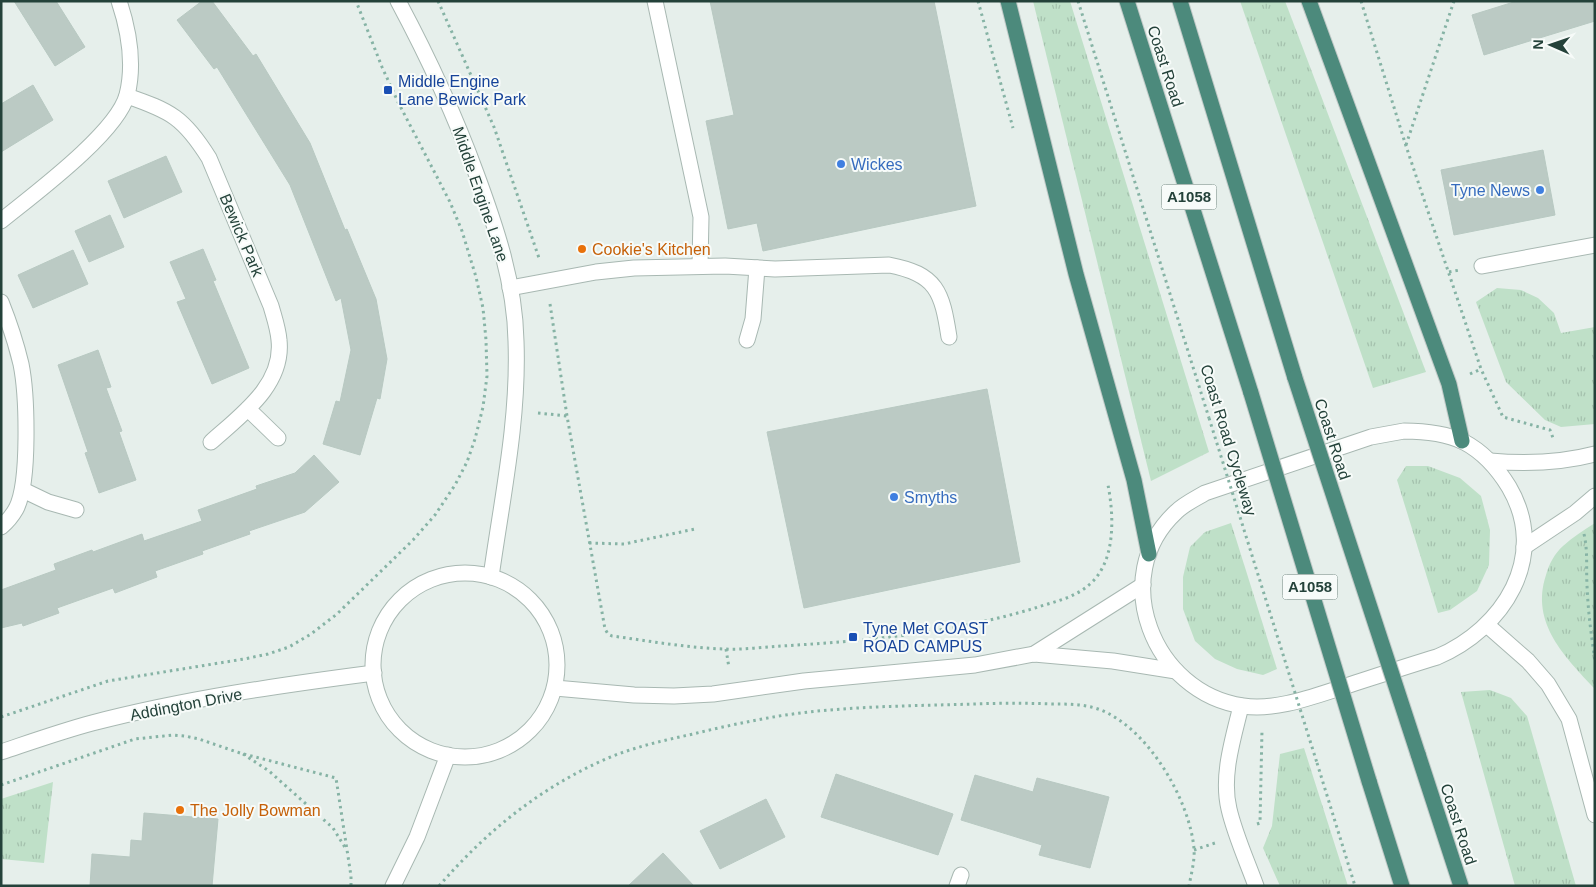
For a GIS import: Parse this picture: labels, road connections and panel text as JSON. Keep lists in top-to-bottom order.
{
  "streets": {
    "highway": ["Coast Road", "A1058"],
    "street": ["Middle Engine Lane", "Bewick Park", "Addington Drive"],
    "path": ["Coast Road Cycleway"]
  },
  "places": {
    "transit": ["Middle Engine Lane Bewick Park", "Tyne Met COAST ROAD CAMPUS"],
    "other": [
      "Wickes",
      "Tyne News",
      "Cookie's Kitchen",
      "Smyths",
      "The Jolly Bowman"
    ]
  },
  "north": "left"
}
